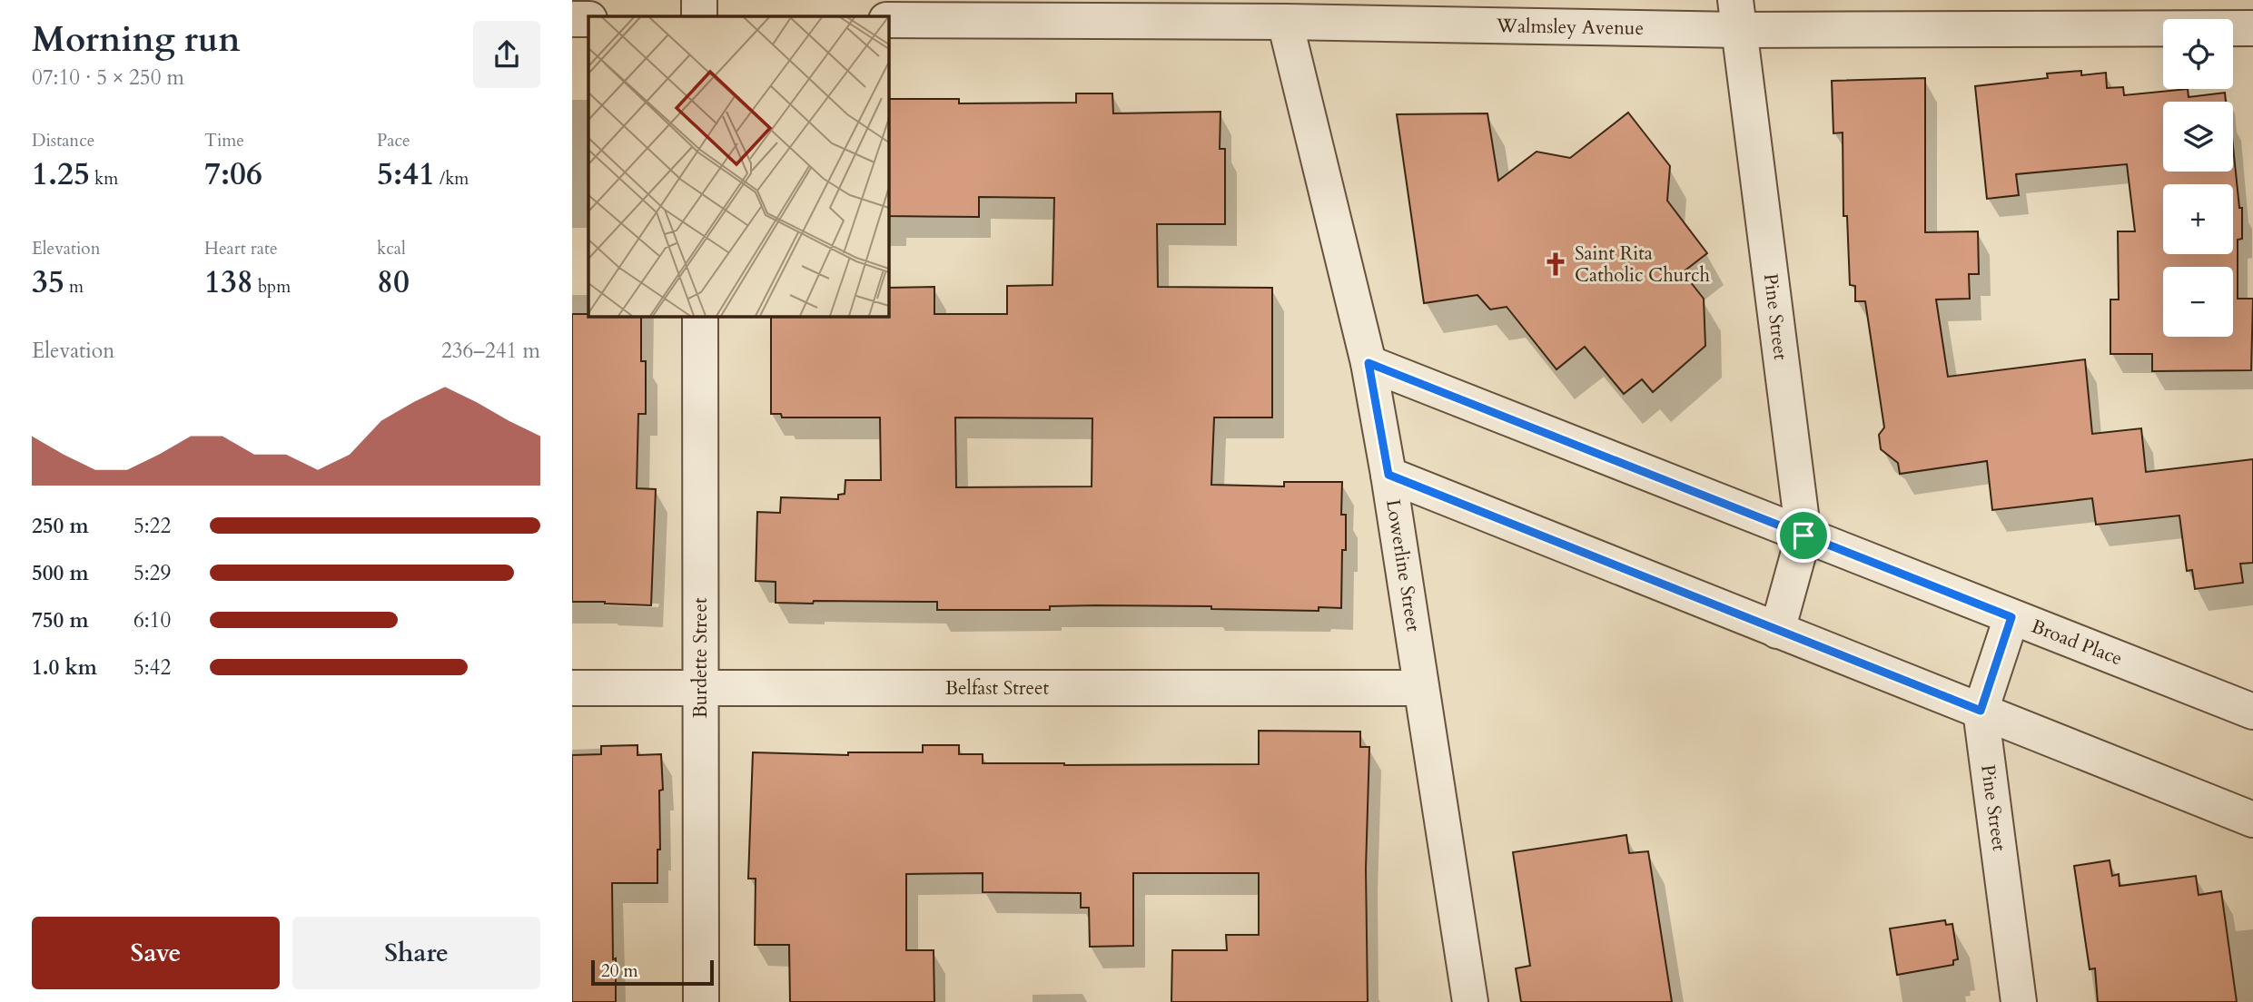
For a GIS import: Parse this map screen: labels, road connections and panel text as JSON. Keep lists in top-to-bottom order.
{
  "streets": {
    "street": [
      "Walmsley Avenue",
      "Pine Street",
      "Lowerline Street",
      "Broad Place",
      "Burdette Street",
      "Belfast Street"
    ]
  },
  "crossings": [
    ["Walmsley Avenue", "Pine Street"],
    ["Walmsley Avenue", "Lowerline Street"],
    ["Pine Street", "Broad Place"],
    ["Lowerline Street", "Broad Place"],
    ["Lowerline Street", "Belfast Street"],
    ["Burdette Street", "Belfast Street"]
  ],
  "places": {
    "church": ["Saint Rita Catholic Church"]
  },
  "scale_bar": "20 m",
  "page": {
    "heading": ["Morning run", "07:10 · 5 × 250 m"],
    "map_buttons": ["+", "−"],
    "stats": [
      ["Distance", "1.25 km"],
      ["Time", "7:06"],
      ["Pace", "5:41 /km"],
      ["Elevation", "35 m"],
      ["Heart rate", "138 bpm"],
      ["kcal", "80"]
    ],
    "chart": ["Elevation", "236–241 m"],
    "list": [
      {
        "name": "250 m",
        "note": "5:22"
      },
      {
        "name": "500 m",
        "note": "5:29"
      },
      {
        "name": "750 m",
        "note": "6:10"
      },
      {
        "name": "1.0 km",
        "note": "5:42"
      }
    ],
    "buttons": ["Save", "Share"],
    "scale": "20 m"
  }
}
